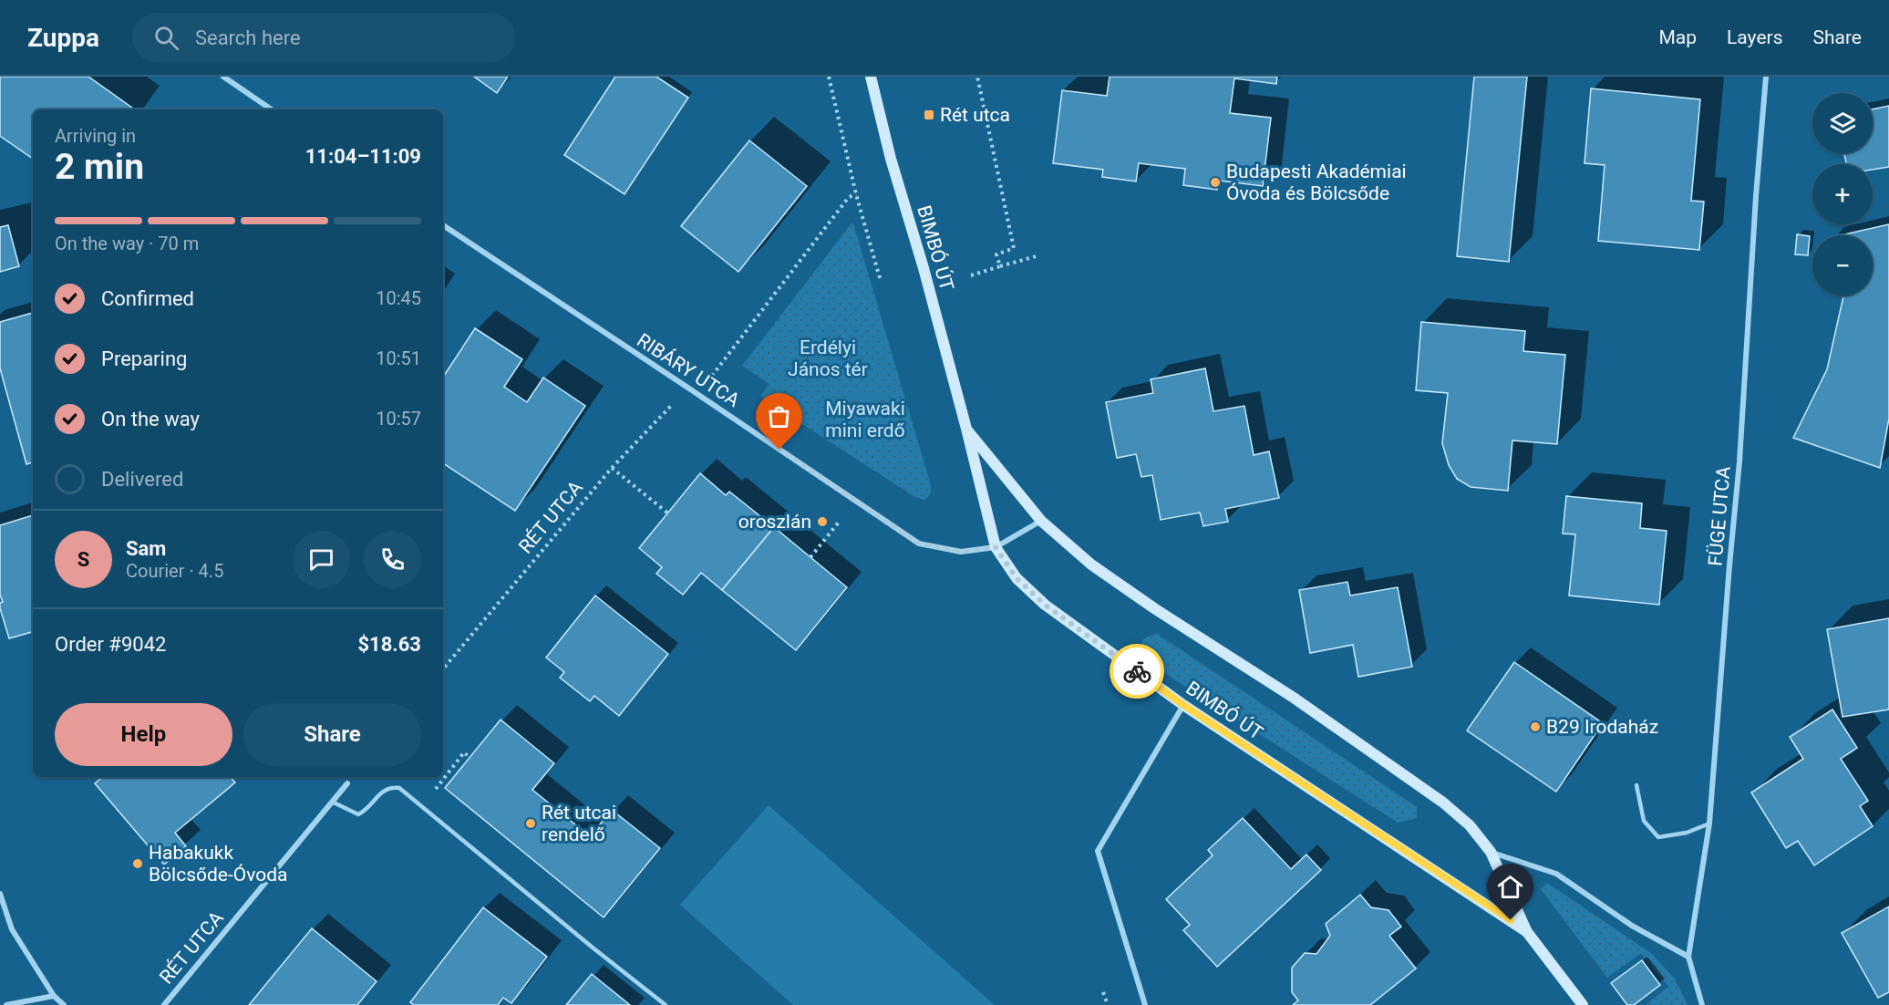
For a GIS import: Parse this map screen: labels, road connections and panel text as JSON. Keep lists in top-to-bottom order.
{
  "streets": {
    "street": [
      "BIMBÓ ÚT",
      "RIBÁRY UTCA",
      "FÜGE UTCA",
      "RÉT UTCA"
    ]
  },
  "crossings": [
    ["BIMBÓ ÚT", "RIBÁRY UTCA"],
    ["RIBÁRY UTCA", "RÉT UTCA"]
  ],
  "parks": ["Erdélyi János tér", "Miyawaki mini erdő"],
  "places": {
    "transit": ["Rét utca"],
    "other": [
      "Budapesti Akadémiai Óvoda és Bölcsőde",
      "oroszlán",
      "B29 Irodaház",
      "Rét utcai rendelő",
      "Habakukk Bölcsőde-Óvoda"
    ]
  },
  "page": {
    "header": "Zuppa",
    "search": "Search here",
    "nav": ["Map", "Layers", "Share"],
    "map_buttons": ["+", "−"],
    "heading": ["2 min", "Arriving in", "11:04–11:09"],
    "panel": [
      "Sam",
      "Courier · 4.5",
      "Order #9042",
      "$18.63"
    ],
    "bar": "On the way · 70 m",
    "list": [
      ["Confirmed", "10:45"],
      ["Preparing", "10:51"],
      ["On the way", "10:57"],
      "Delivered"
    ],
    "round": "S",
    "buttons": ["Help", "Share"]
  }
}
